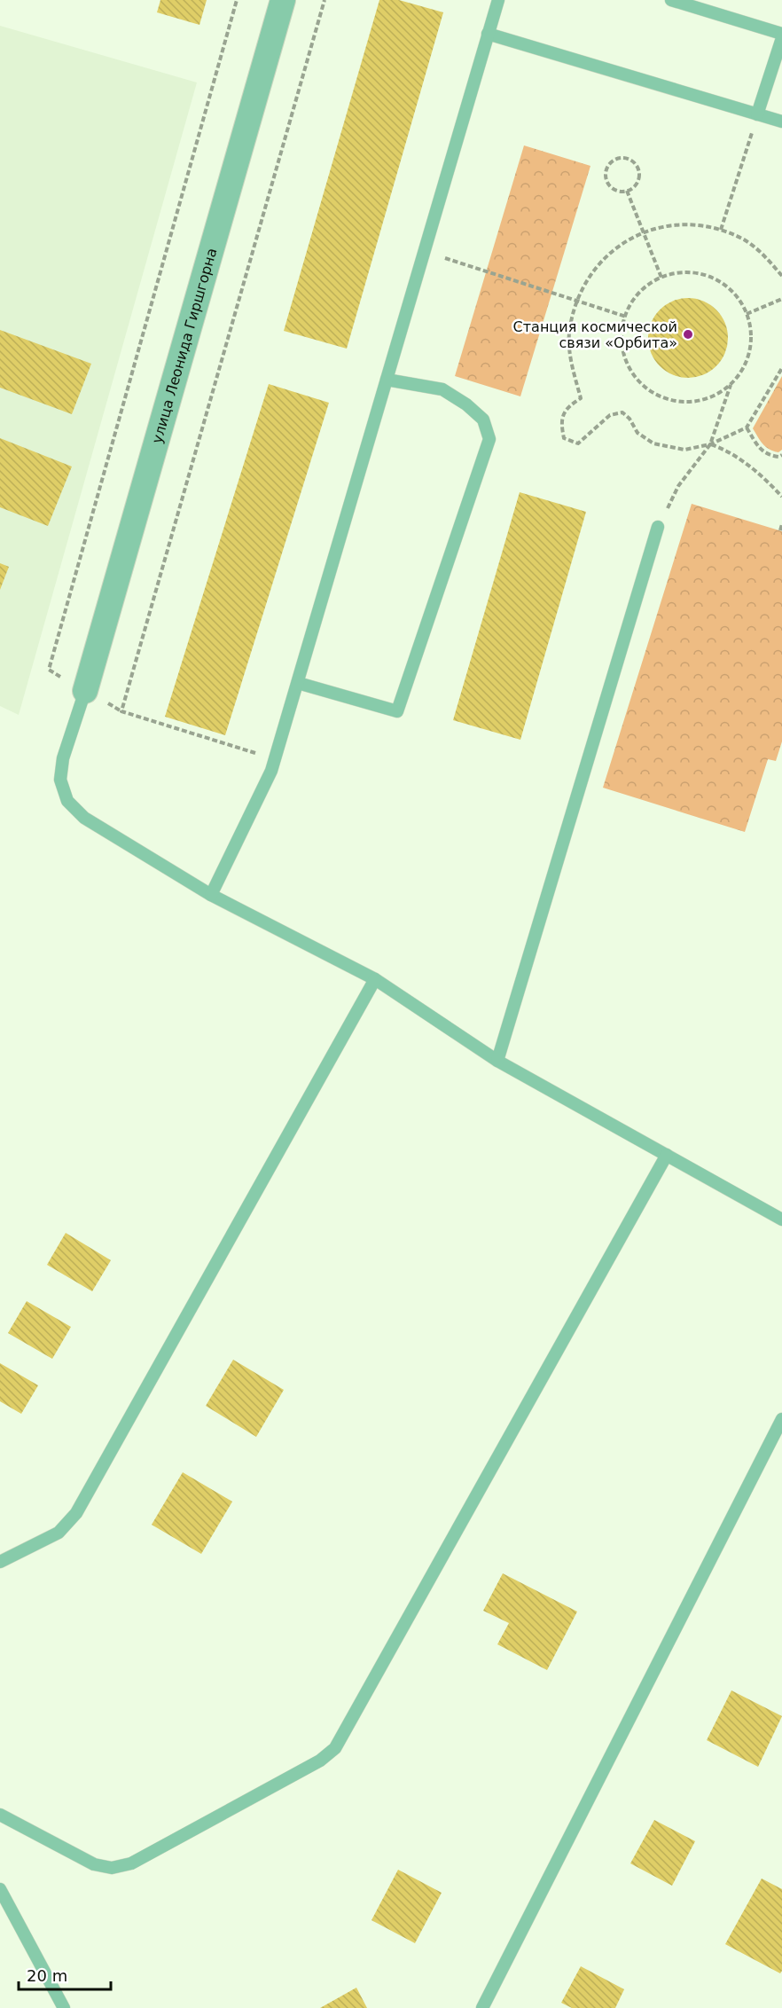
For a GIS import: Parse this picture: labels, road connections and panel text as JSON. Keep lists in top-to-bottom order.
{
  "streets": {
    "street": ["улица Леонида Гиршгорна"]
  },
  "places": ["Станция космической связи «Орбита»"],
  "scale_bar": "20 m"
}
